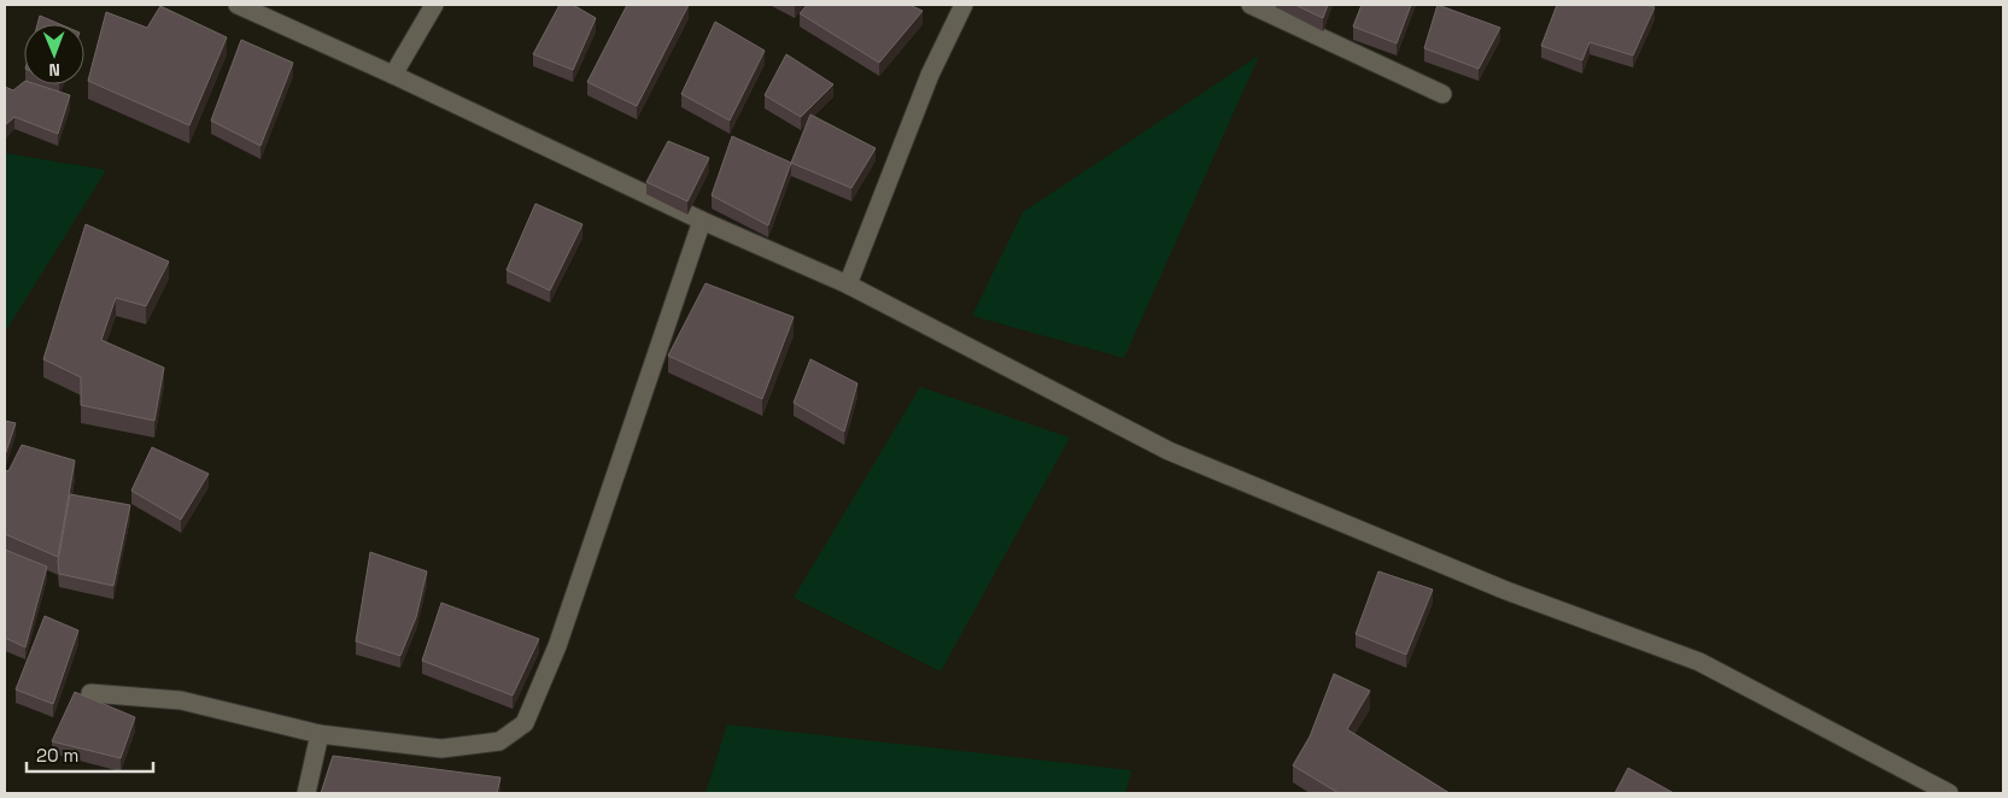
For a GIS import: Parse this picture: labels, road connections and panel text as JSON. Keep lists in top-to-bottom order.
{
  "scale_bar": "20 m",
  "north": "bottom"
}
